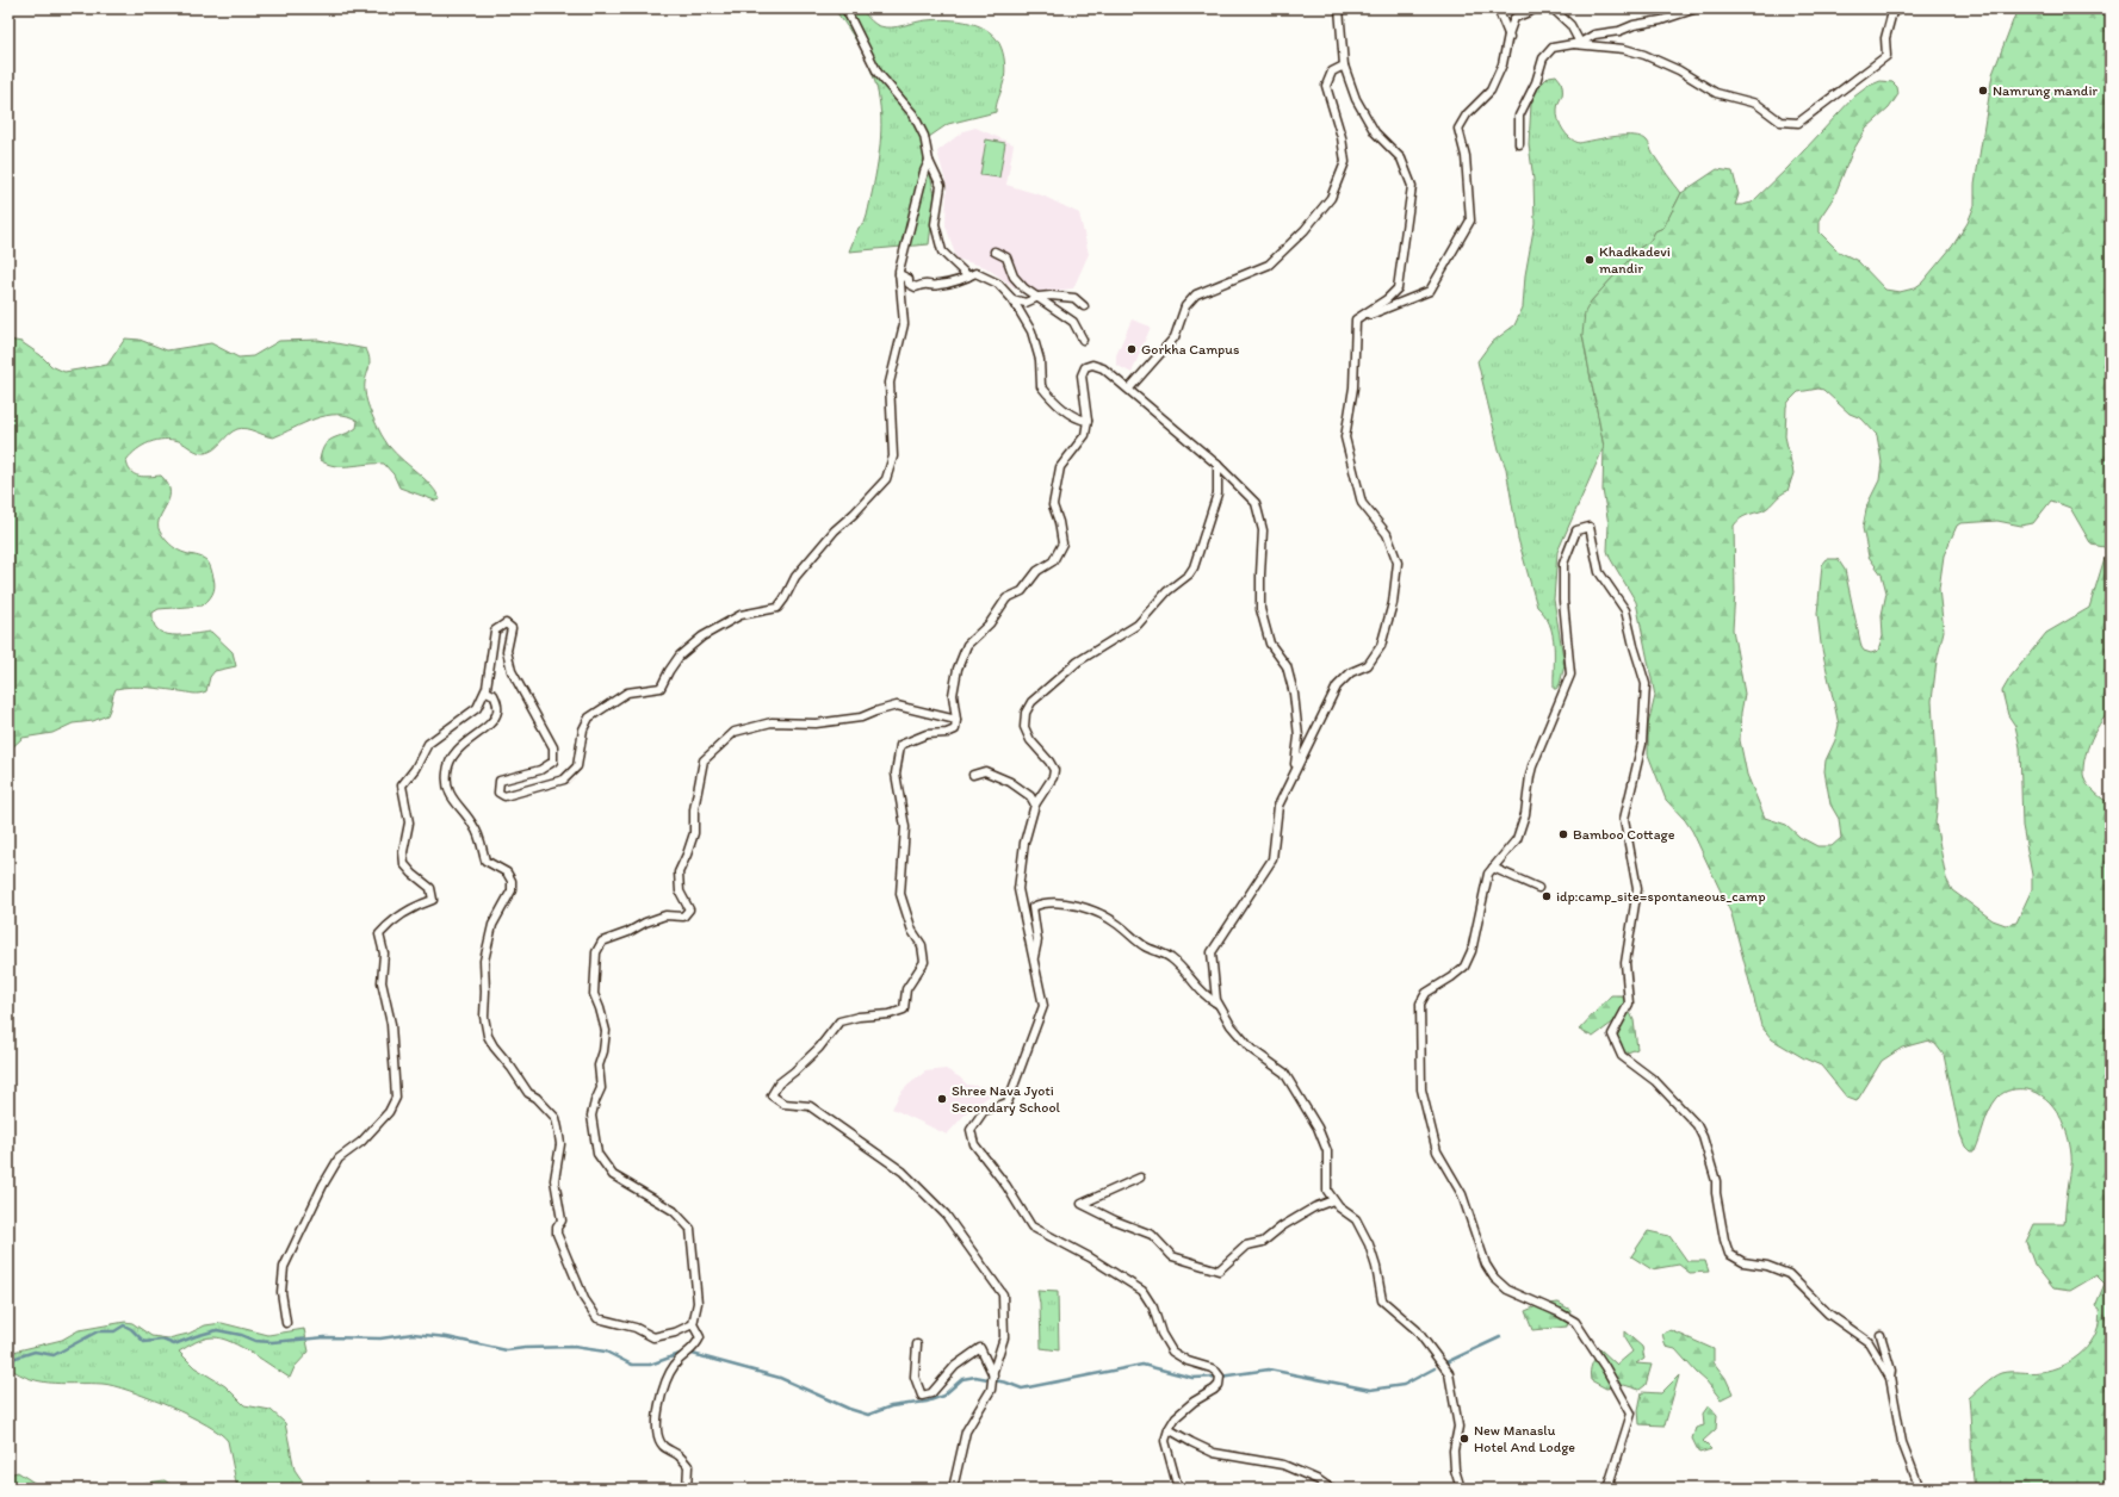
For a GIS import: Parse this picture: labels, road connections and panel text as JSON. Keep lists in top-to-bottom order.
{
  "places": [
    "Namrung mandir",
    "Khadkadevi mandir",
    "Gorkha Campus",
    "Bamboo Cottage",
    "idp:camp_site=spontaneous_camp",
    "Shree Nava Jyoti Secondary School",
    "New Manaslu Hotel And Lodge"
  ]
}
